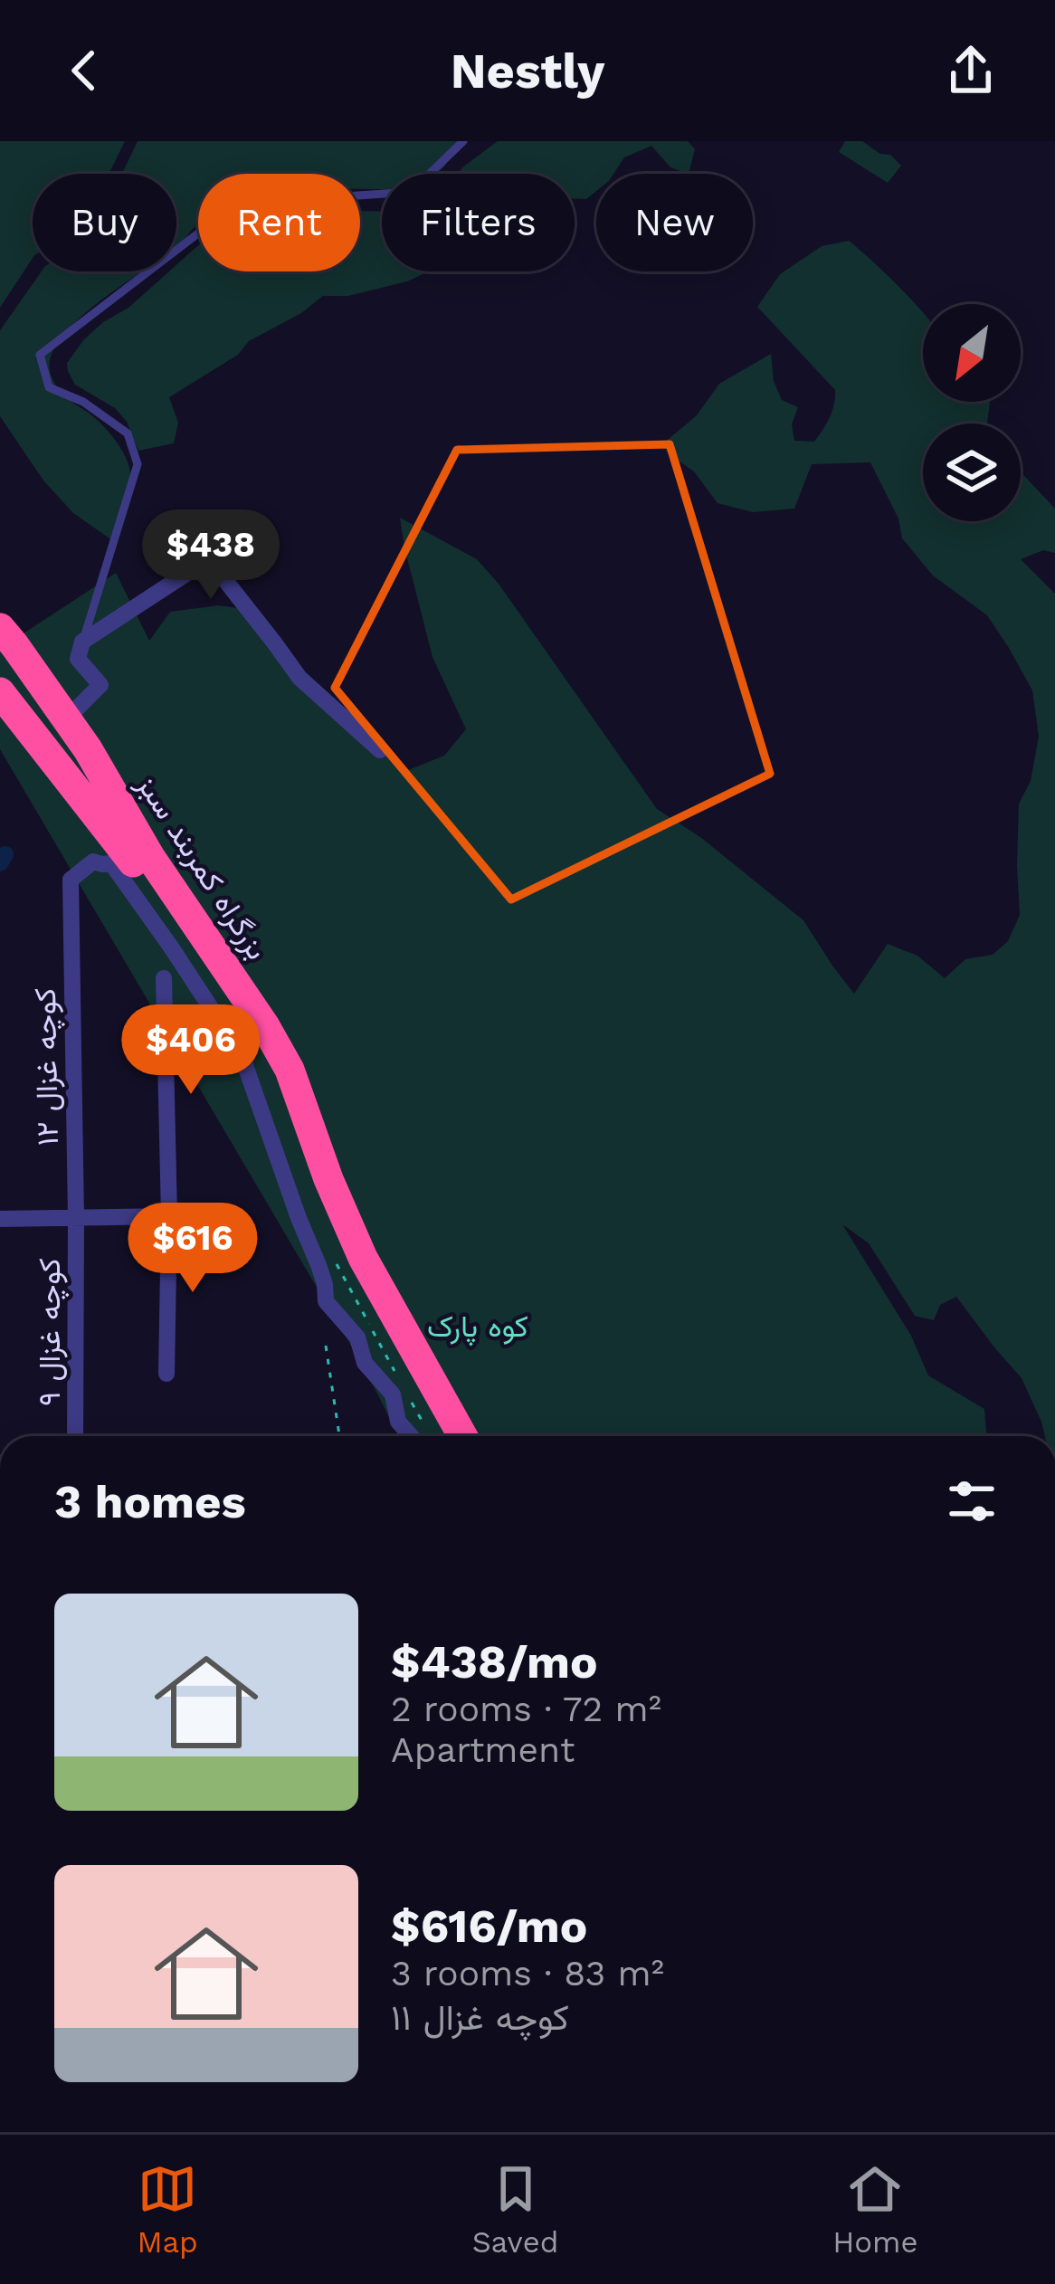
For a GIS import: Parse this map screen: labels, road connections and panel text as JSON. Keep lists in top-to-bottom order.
{
  "streets": {
    "highway": ["بزرگراه کمربند سبز"],
    "street": ["کوچه غزال ۱۲", "کوچه غزال ۹"]
  },
  "crossings": [
    ["کوچه غزال ۱۲", "کوچه غزال ۹"]
  ],
  "parks": ["کوه پارک"],
  "north": "bottom left",
  "page": {
    "header": "Nestly",
    "chip": [
      "Buy",
      "Rent",
      "Filters",
      "New"
    ],
    "price": ["$438", "$406", "$616"],
    "heading": "3 homes",
    "list": [
      {
        "name": "$438/mo",
        "note": "2 rooms · 72 m² · Apartment"
      },
      {
        "name": "$616/mo",
        "note": "3 rooms · 83 m² · کوچه غزال ۱۱"
      }
    ],
    "tabs": ["Map", "Saved", "Home"]
  }
}
